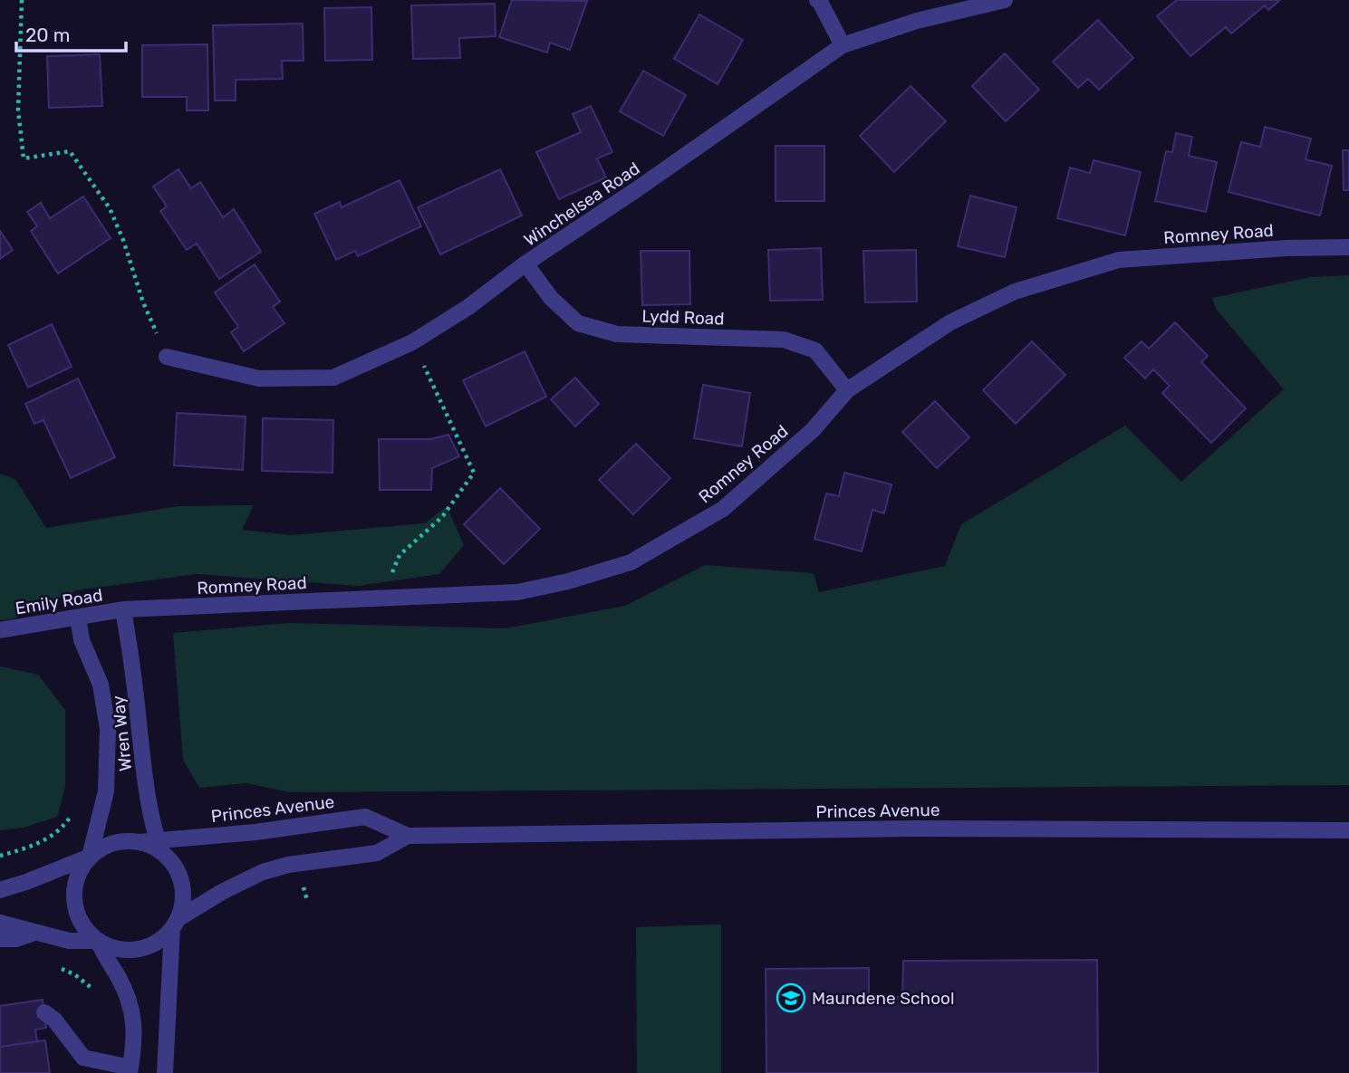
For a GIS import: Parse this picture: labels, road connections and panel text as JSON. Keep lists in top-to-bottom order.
{
  "streets": {
    "street": [
      "Winchelsea Road",
      "Romney Road",
      "Lydd Road",
      "Emily Road",
      "Wren Way",
      "Princes Avenue"
    ]
  },
  "crossings": [
    ["Winchelsea Road", "Lydd Road"],
    ["Romney Road", "Lydd Road"],
    ["Romney Road", "Emily Road"],
    ["Romney Road", "Wren Way"],
    ["Emily Road", "Wren Way"],
    ["Wren Way", "Princes Avenue"]
  ],
  "places": {
    "school or university": ["Maundene School"]
  },
  "scale_bar": "20 m"
}
